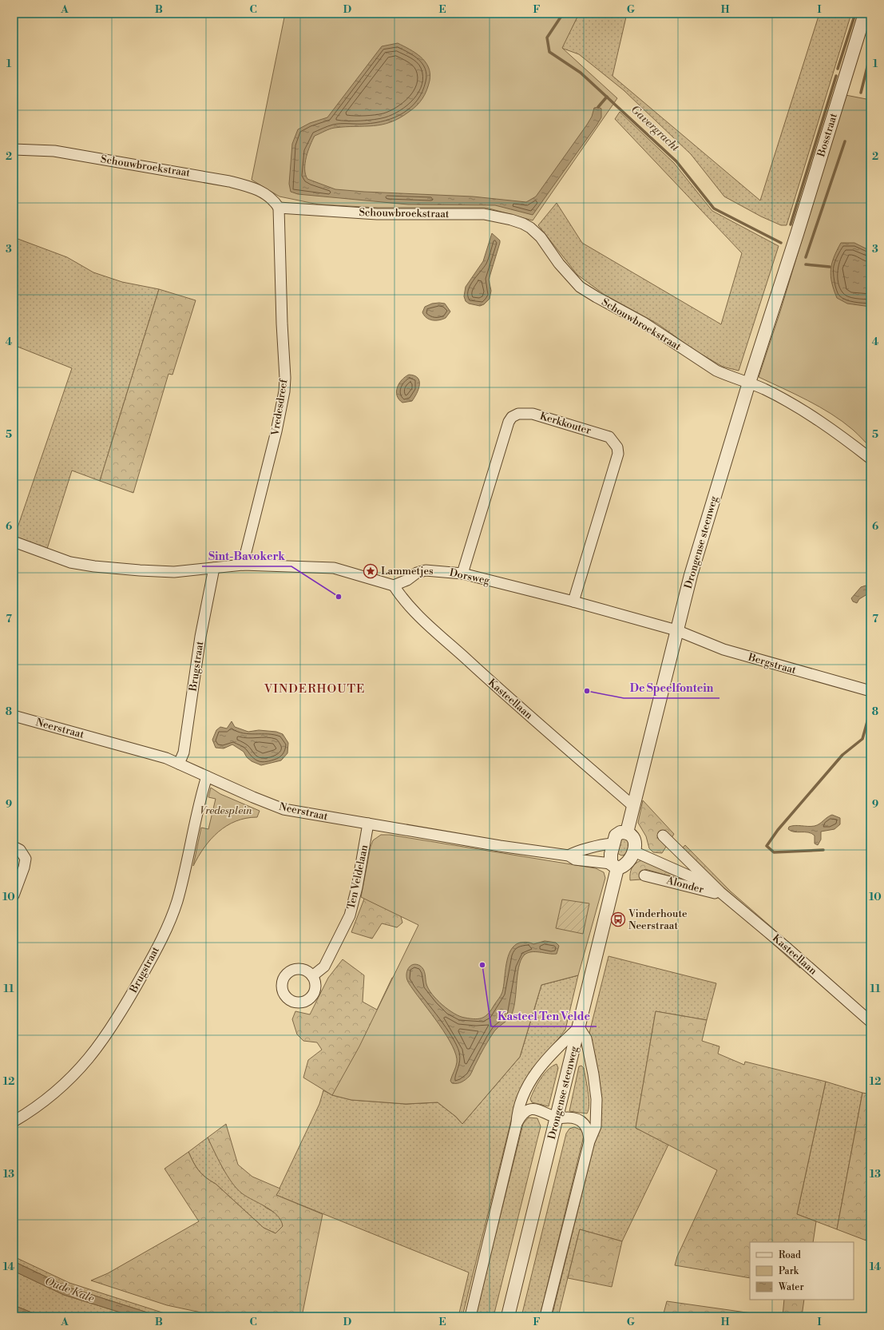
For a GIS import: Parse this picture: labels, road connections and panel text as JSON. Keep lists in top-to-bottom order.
{
  "streets": {
    "street": [
      "Bosstraat",
      "Schouwbroekstraat",
      "Vredesdreef",
      "Kerkkouter",
      "Drongense steenweg",
      "Dorsweg",
      "Bergstraat",
      "Brugstraat",
      "Kasteellaan",
      "Neerstraat",
      "Ten Veldelaan",
      "Alonder"
    ]
  },
  "crossings": [
    ["Bosstraat", "Drongense steenweg"],
    ["Schouwbroekstraat", "Vredesdreef"],
    ["Schouwbroekstraat", "Drongense steenweg"],
    ["Kerkkouter", "Dorsweg"],
    ["Drongense steenweg", "Dorsweg"],
    ["Drongense steenweg", "Bergstraat"],
    ["Drongense steenweg", "Kasteellaan"],
    ["Drongense steenweg", "Neerstraat"],
    ["Dorsweg", "Bergstraat"],
    ["Dorsweg", "Kasteellaan"],
    ["Brugstraat", "Neerstraat"],
    ["Kasteellaan", "Neerstraat"],
    ["Kasteellaan", "Alonder"],
    ["Neerstraat", "Ten Veldelaan"]
  ],
  "districts": ["VINDERHOUTE"],
  "water": ["Gavergracht", "Oude Kale"],
  "parks": ["Vredesplein"],
  "places": {
    "place": ["Lammetjes"],
    "other": ["Sint-Bavokerk", "De Speelfontein", "Kasteel Ten Velde"],
    "bus stop": ["Vinderhoute Neerstraat"]
  },
  "legend": ["Road", "Park", "Water"],
  "grid": {
    "columns": [
      "A",
      "B",
      "C",
      "D",
      "E",
      "F",
      "G",
      "H",
      "I"
    ],
    "rows": [
      "1",
      "2",
      "3",
      "4",
      "5",
      "6",
      "7",
      "8",
      "9",
      "10",
      "11",
      "12",
      "13",
      "14"
    ]
  }
}
